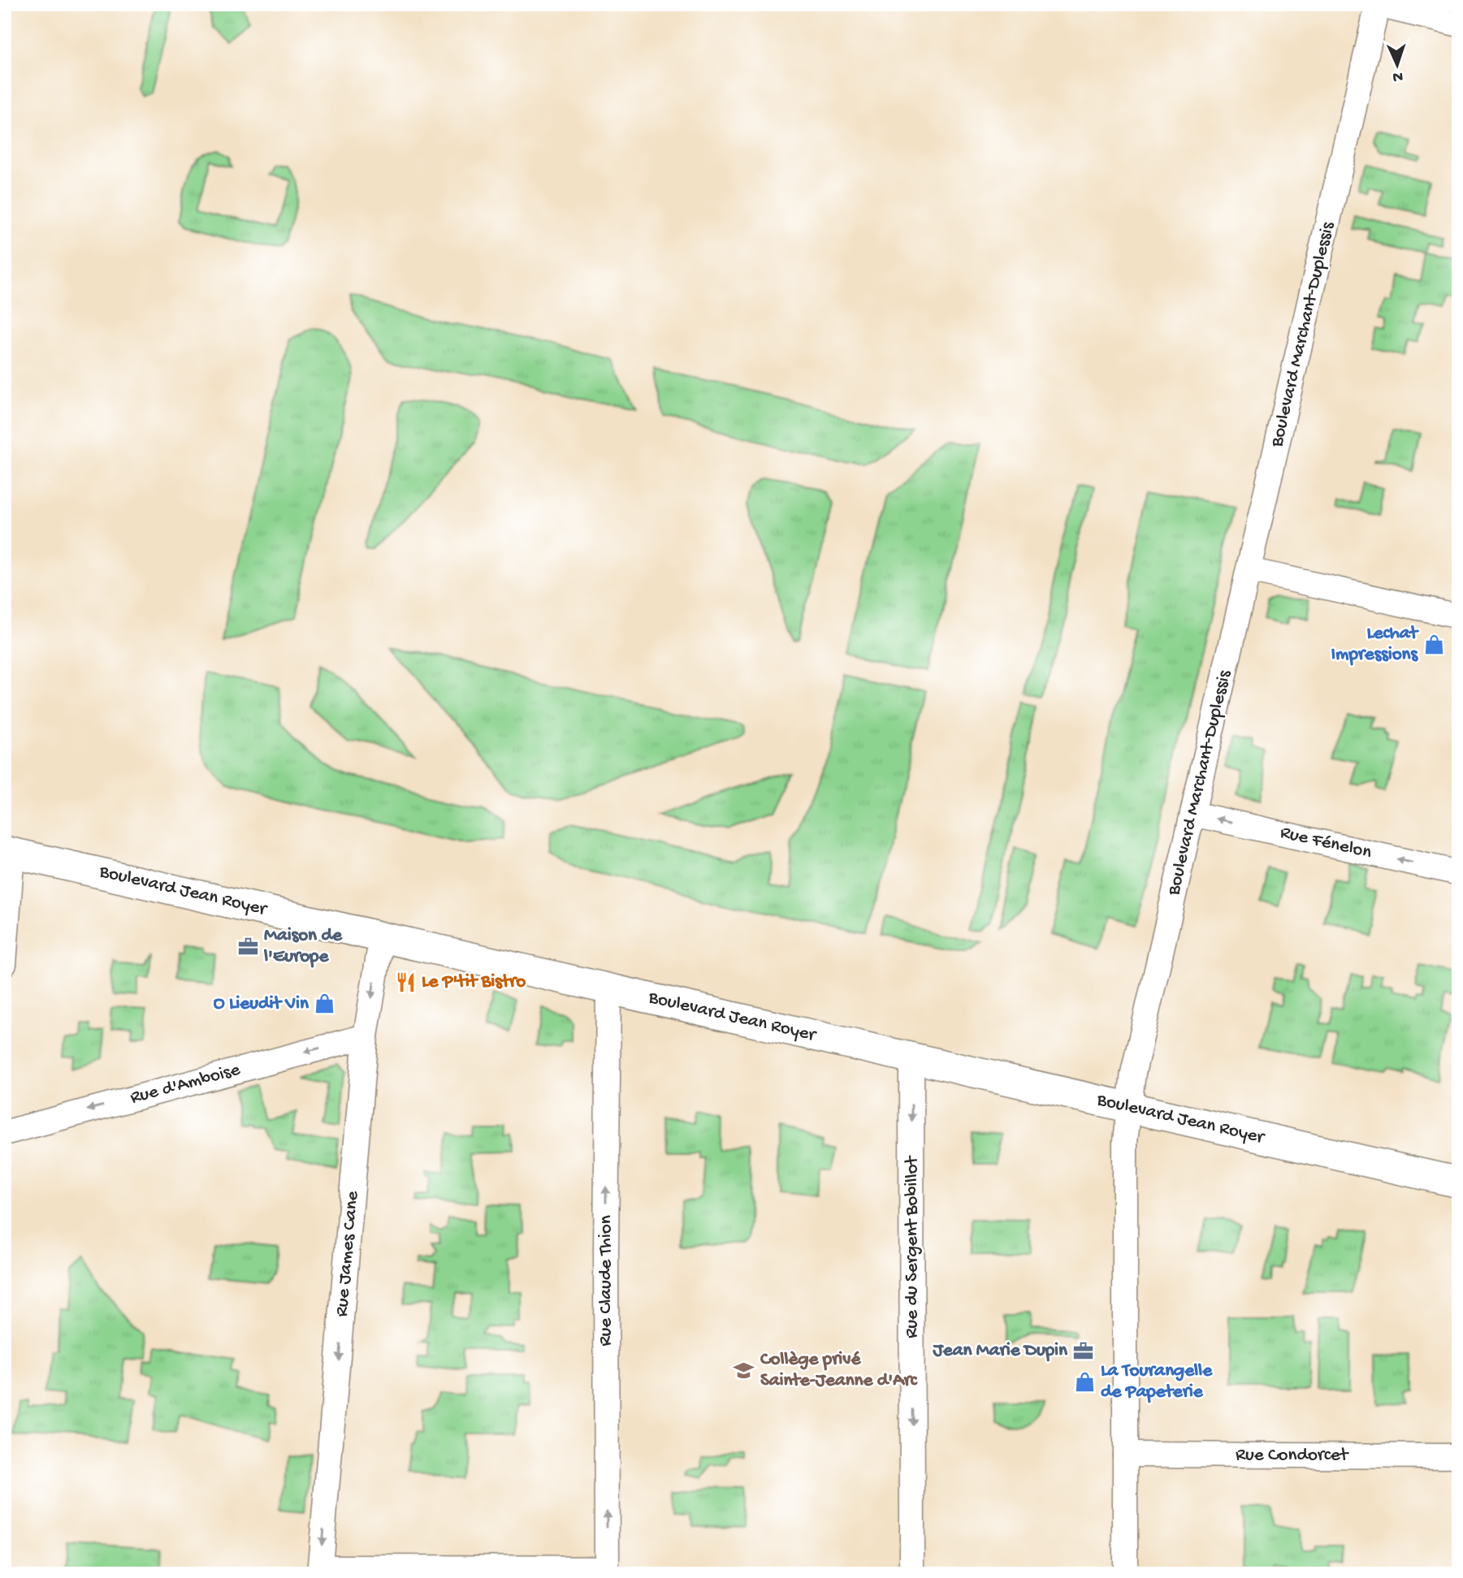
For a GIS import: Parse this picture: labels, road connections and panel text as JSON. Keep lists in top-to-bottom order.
{
  "streets": {
    "street": [
      "Boulevard Marchant-Duplessis",
      "Rue Fénelon",
      "Boulevard Jean Royer",
      "Rue d'Amboise",
      "Rue du Sergent Bobillot",
      "Rue James Cane",
      "Rue Claude Thion",
      "Rue Condorcet"
    ]
  },
  "crossings": [
    ["Boulevard Marchant-Duplessis", "Rue Fénelon"],
    ["Boulevard Marchant-Duplessis", "Boulevard Jean Royer"],
    ["Boulevard Marchant-Duplessis", "Rue Condorcet"],
    ["Boulevard Jean Royer", "Rue du Sergent Bobillot"],
    ["Boulevard Jean Royer", "Rue James Cane"],
    ["Boulevard Jean Royer", "Rue Claude Thion"],
    ["Rue d'Amboise", "Rue James Cane"]
  ],
  "one_way": [
    "Rue Fénelon",
    "Rue d'Amboise",
    "Rue du Sergent Bobillot",
    "Rue James Cane",
    "Rue Claude Thion"
  ],
  "places": {
    "shop": ["Lechat Impressions", "O Lieudit Vin", "La Tourangelle de Papeterie"],
    "office": ["Maison de l'Europe", "Jean Marie Dupin"],
    "restaurant": ["Le P'tit Bistro"],
    "school or university": ["Collège privé Sainte-Jeanne d'Arc"]
  },
  "north": "bottom"
}
